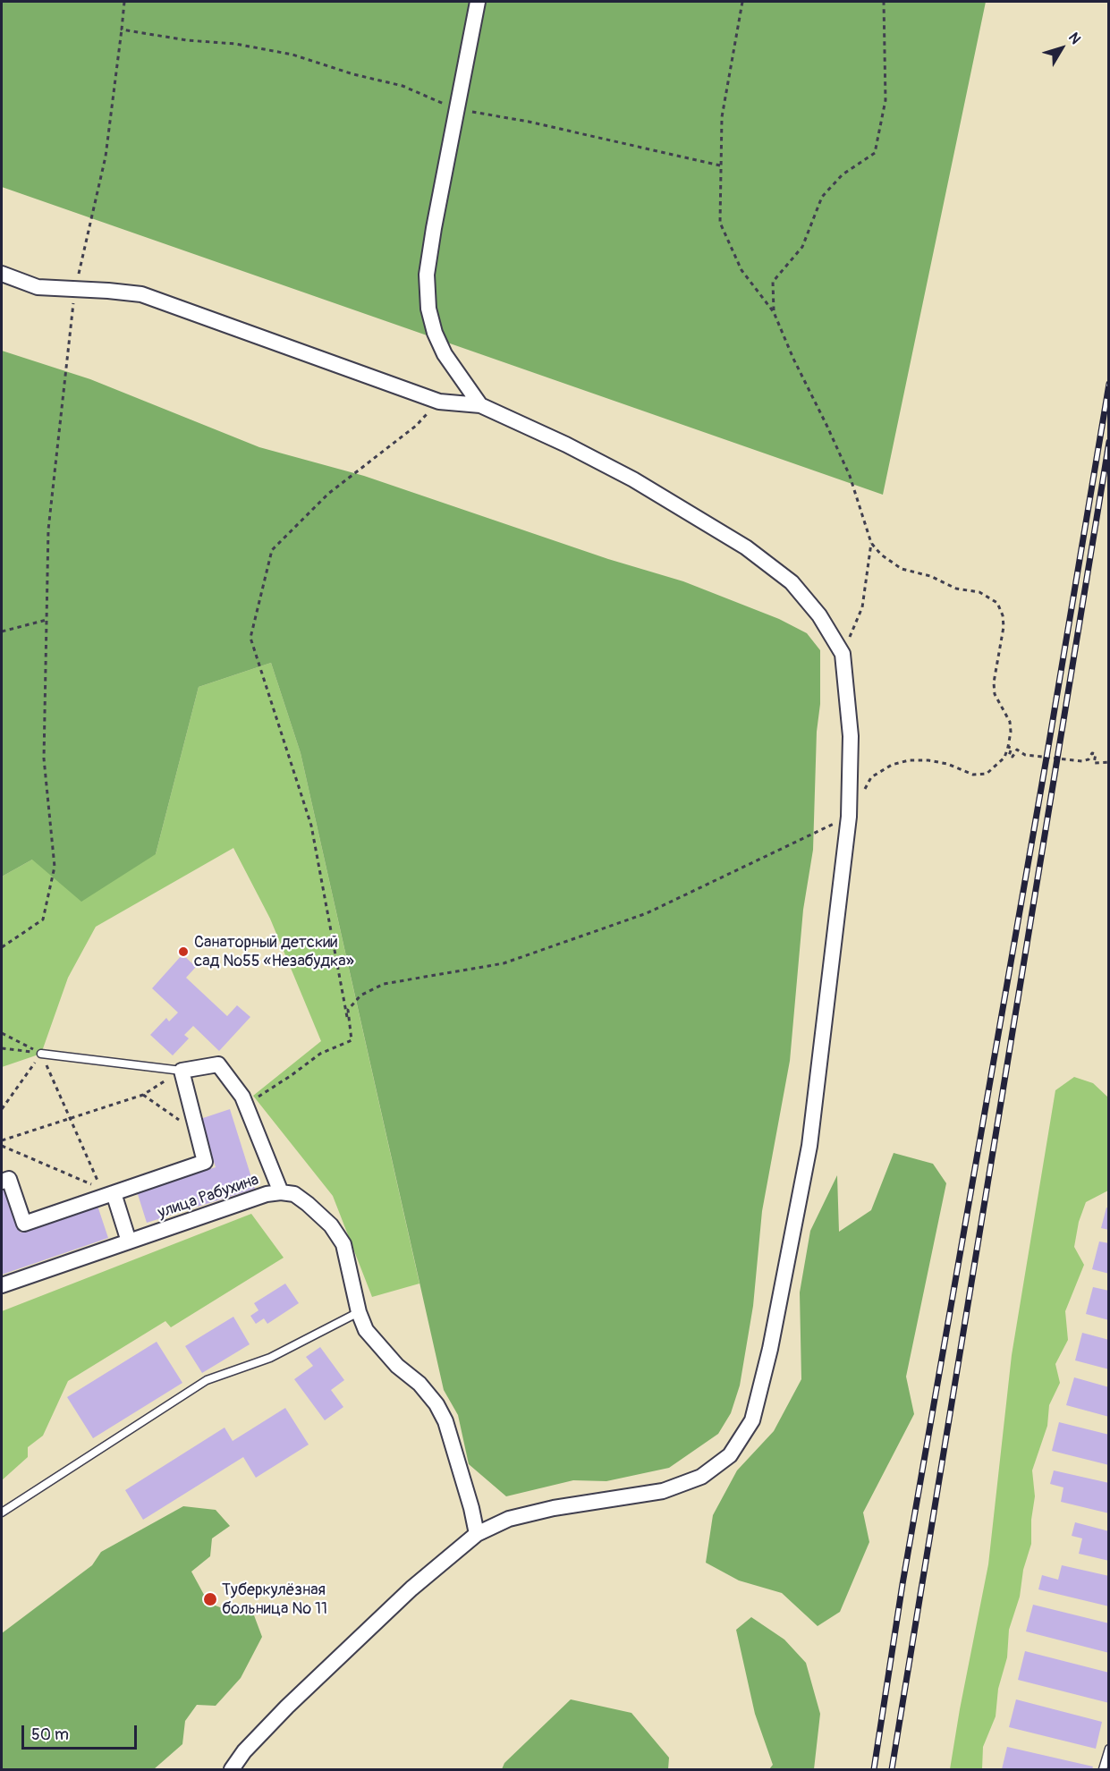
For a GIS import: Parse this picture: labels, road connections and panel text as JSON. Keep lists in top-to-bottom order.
{
  "streets": {
    "street": ["улица Рабухина"]
  },
  "places": ["Санаторный детский сад №55 «Незабудка»", "Туберкулёзная больница № 11"],
  "scale_bar": "50 m",
  "north": "top right"
}
